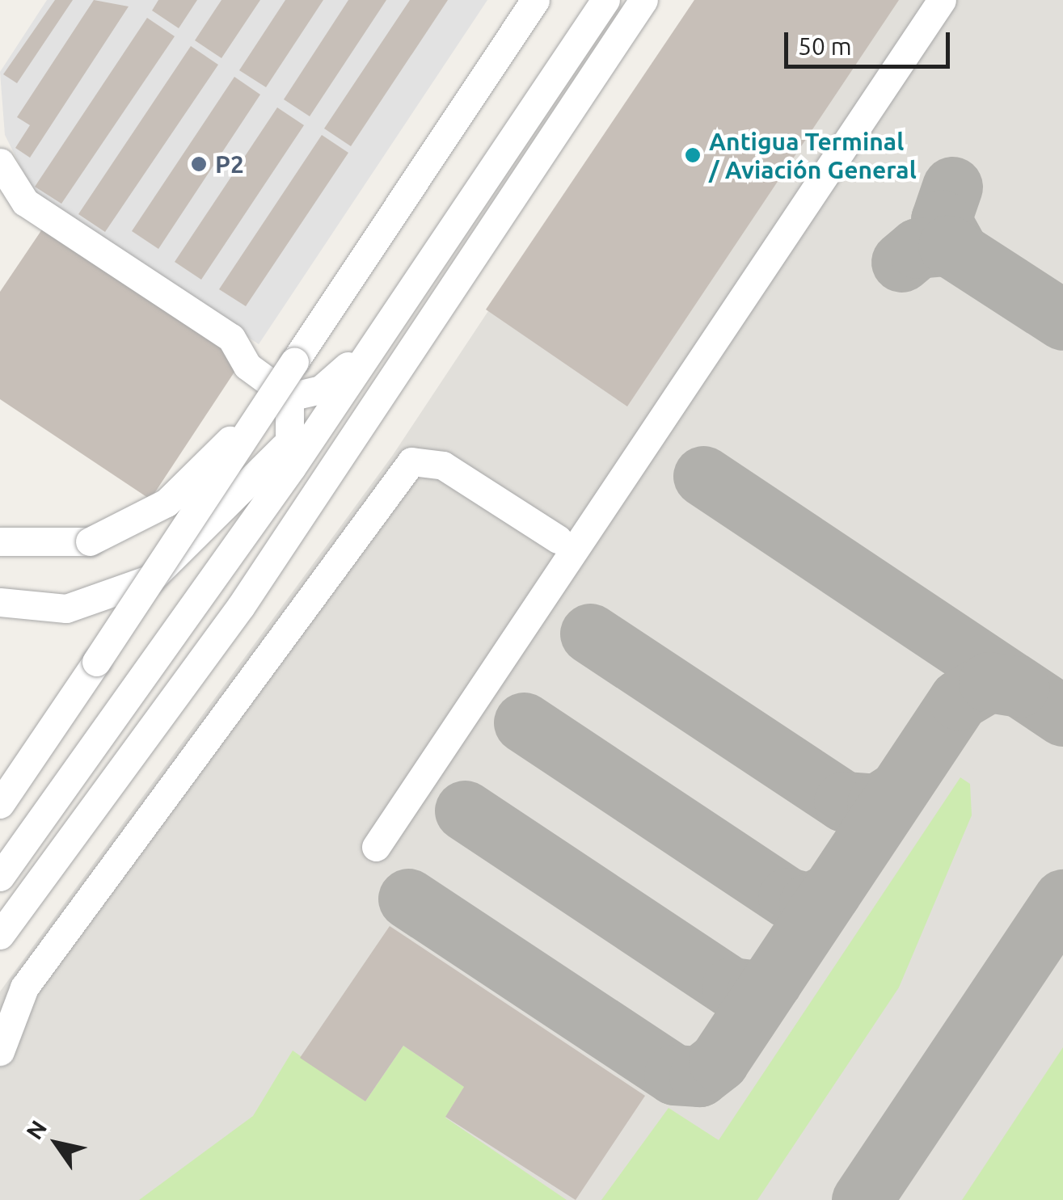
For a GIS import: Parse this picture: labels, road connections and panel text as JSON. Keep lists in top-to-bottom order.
{
  "places": ["Antigua Terminal / Aviación General", "P2"],
  "scale_bar": "50 m",
  "north": "top left"
}
